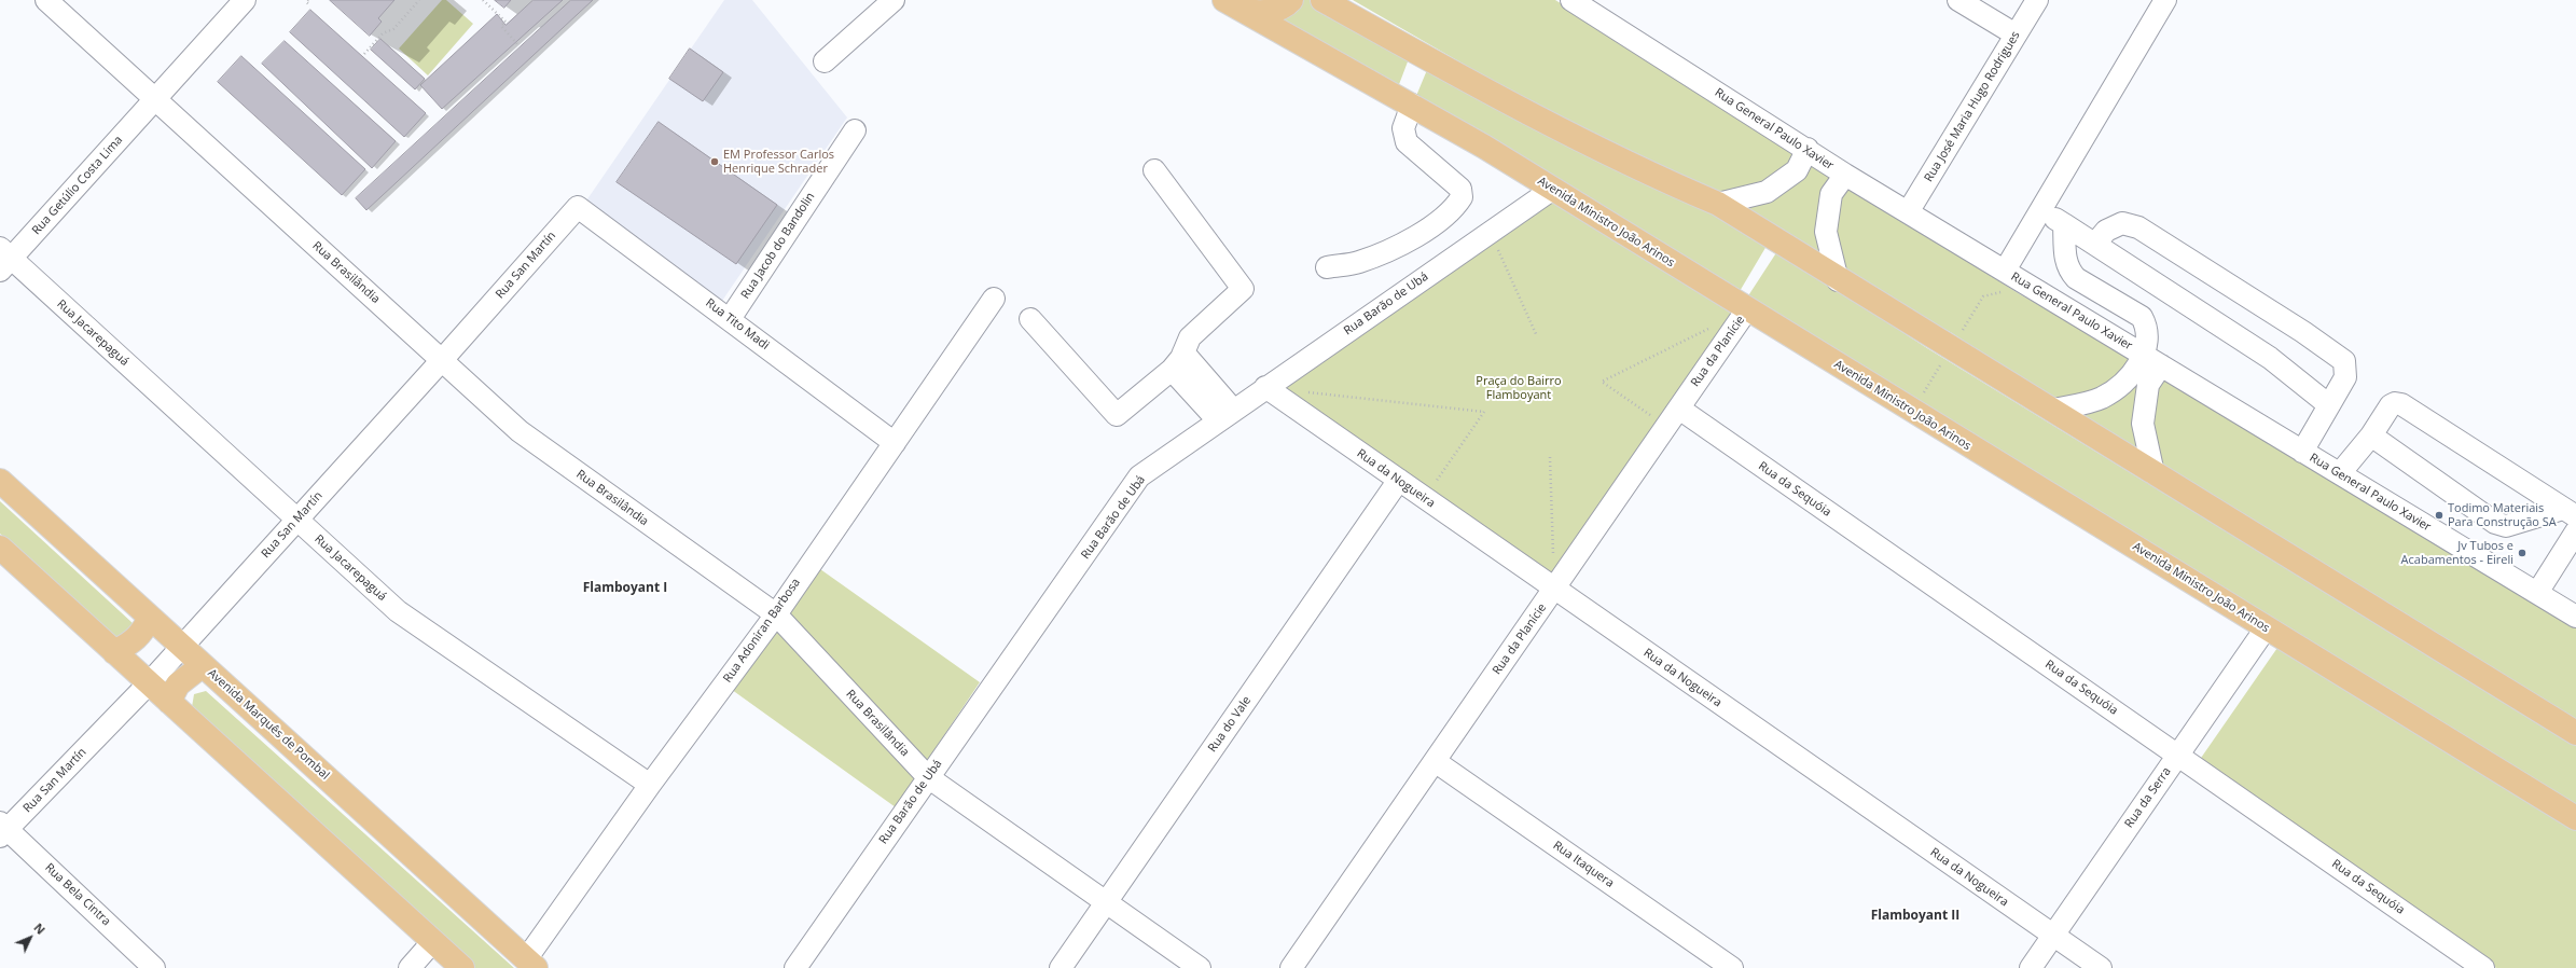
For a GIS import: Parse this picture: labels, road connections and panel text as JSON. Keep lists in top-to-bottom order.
{
  "streets": {
    "main road": ["Avenida Ministro João Arinos", "Avenida Marquês de Pombal"],
    "street": [
      "Rua José Maria Hugo Rodrigues",
      "Rua General Paulo Xavier",
      "Rua Getúlio Costa Lima",
      "Rua Jacob do Bandolin",
      "Rua San Martín",
      "Rua Brasilândia",
      "Rua Barão de Ubá",
      "Rua Tito Madi",
      "Rua Jacarepaguá",
      "Rua da Planície",
      "Rua da Nogueira",
      "Rua da Sequóia",
      "Rua Adoniran Barbosa",
      "Rua do Vale",
      "Rua da Serra",
      "Rua Itaquera",
      "Rua Bela Cintra"
    ]
  },
  "crossings": [
    ["Rua José Maria Hugo Rodrigues", "Rua General Paulo Xavier"],
    ["Rua Getúlio Costa Lima", "Rua Brasilândia"],
    ["Rua Getúlio Costa Lima", "Rua Jacarepaguá"],
    ["Avenida Ministro João Arinos", "Rua Barão de Ubá"],
    ["Avenida Ministro João Arinos", "Rua da Planície"],
    ["Avenida Ministro João Arinos", "Rua da Serra"],
    ["Rua Jacob do Bandolin", "Rua Tito Madi"],
    ["Rua San Martín", "Rua Brasilândia"],
    ["Rua San Martín", "Rua Tito Madi"],
    ["Rua San Martín", "Rua Jacarepaguá"],
    ["Rua San Martín", "Avenida Marquês de Pombal"],
    ["Rua San Martín", "Rua Bela Cintra"],
    ["Rua Brasilândia", "Rua Barão de Ubá"],
    ["Rua Brasilândia", "Rua Adoniran Barbosa"],
    ["Rua Brasilândia", "Rua do Vale"],
    ["Rua Barão de Ubá", "Rua da Nogueira"],
    ["Rua Tito Madi", "Rua Adoniran Barbosa"],
    ["Rua Jacarepaguá", "Rua Adoniran Barbosa"],
    ["Rua da Planície", "Rua da Nogueira"],
    ["Rua da Planície", "Rua da Sequóia"],
    ["Rua da Planície", "Rua Itaquera"],
    ["Rua da Nogueira", "Rua do Vale"],
    ["Rua da Nogueira", "Rua da Serra"],
    ["Rua da Sequóia", "Rua da Serra"],
    ["Rua Adoniran Barbosa", "Avenida Marquês de Pombal"]
  ],
  "districts": ["Flamboyant I", "Flamboyant II"],
  "parks": ["Praça do Bairro Flamboyant"],
  "places": ["EM Professor Carlos Henrique Schrader", "Todimo Materiais Para Construção SA", "Jv Tubos e Acabamentos - Eireli"],
  "north": "top right"
}
